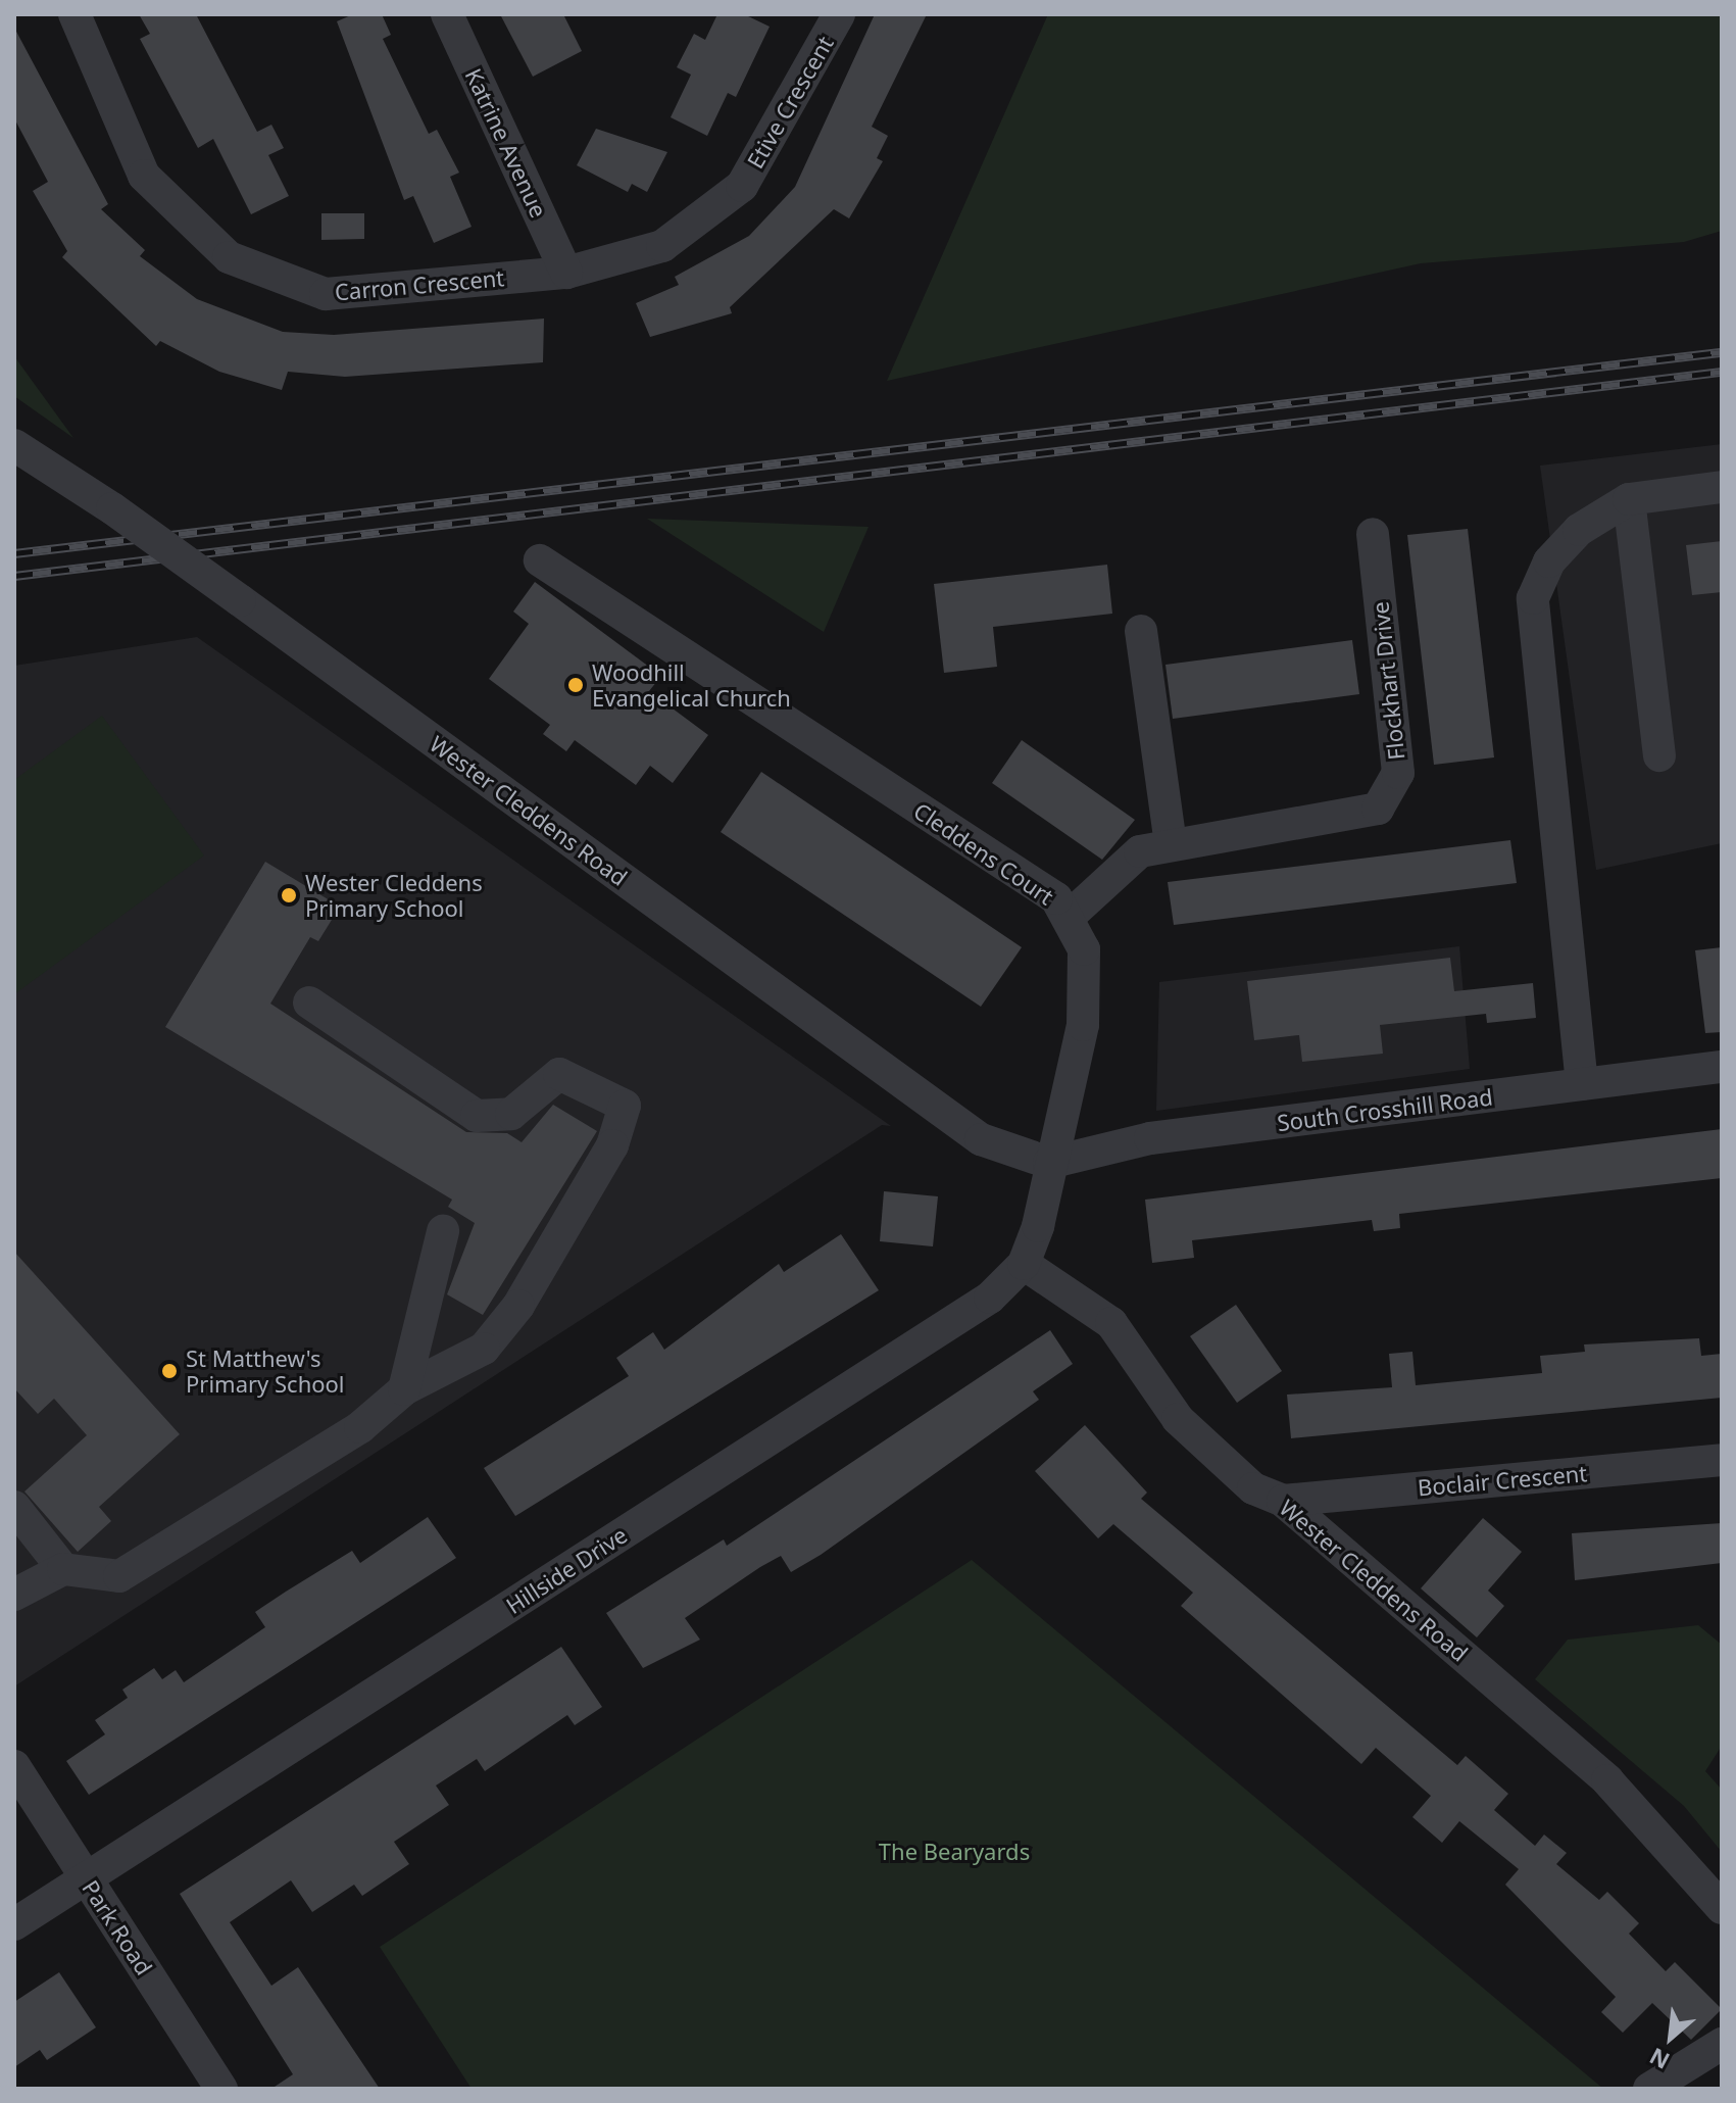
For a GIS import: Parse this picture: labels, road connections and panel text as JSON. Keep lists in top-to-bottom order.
{
  "streets": {
    "street": [
      "Etive Crescent",
      "Katrine Avenue",
      "Carron Crescent",
      "Flockhart Drive",
      "Wester Cleddens Road",
      "Cleddens Court",
      "South Crosshill Road",
      "Boclair Crescent",
      "Hillside Drive",
      "Park Road"
    ]
  },
  "crossings": [
    ["Etive Crescent", "Katrine Avenue"],
    ["Etive Crescent", "Carron Crescent"],
    ["Katrine Avenue", "Carron Crescent"],
    ["Flockhart Drive", "Cleddens Court"],
    ["Wester Cleddens Road", "Cleddens Court"],
    ["Wester Cleddens Road", "South Crosshill Road"],
    ["Wester Cleddens Road", "Boclair Crescent"],
    ["Wester Cleddens Road", "Hillside Drive"],
    ["Cleddens Court", "South Crosshill Road"],
    ["Hillside Drive", "Park Road"]
  ],
  "parks": ["The Bearyards"],
  "places": ["Woodhill Evangelical Church", "Wester Cleddens Primary School", "St Matthew's Primary School"],
  "north": "bottom left"
}
